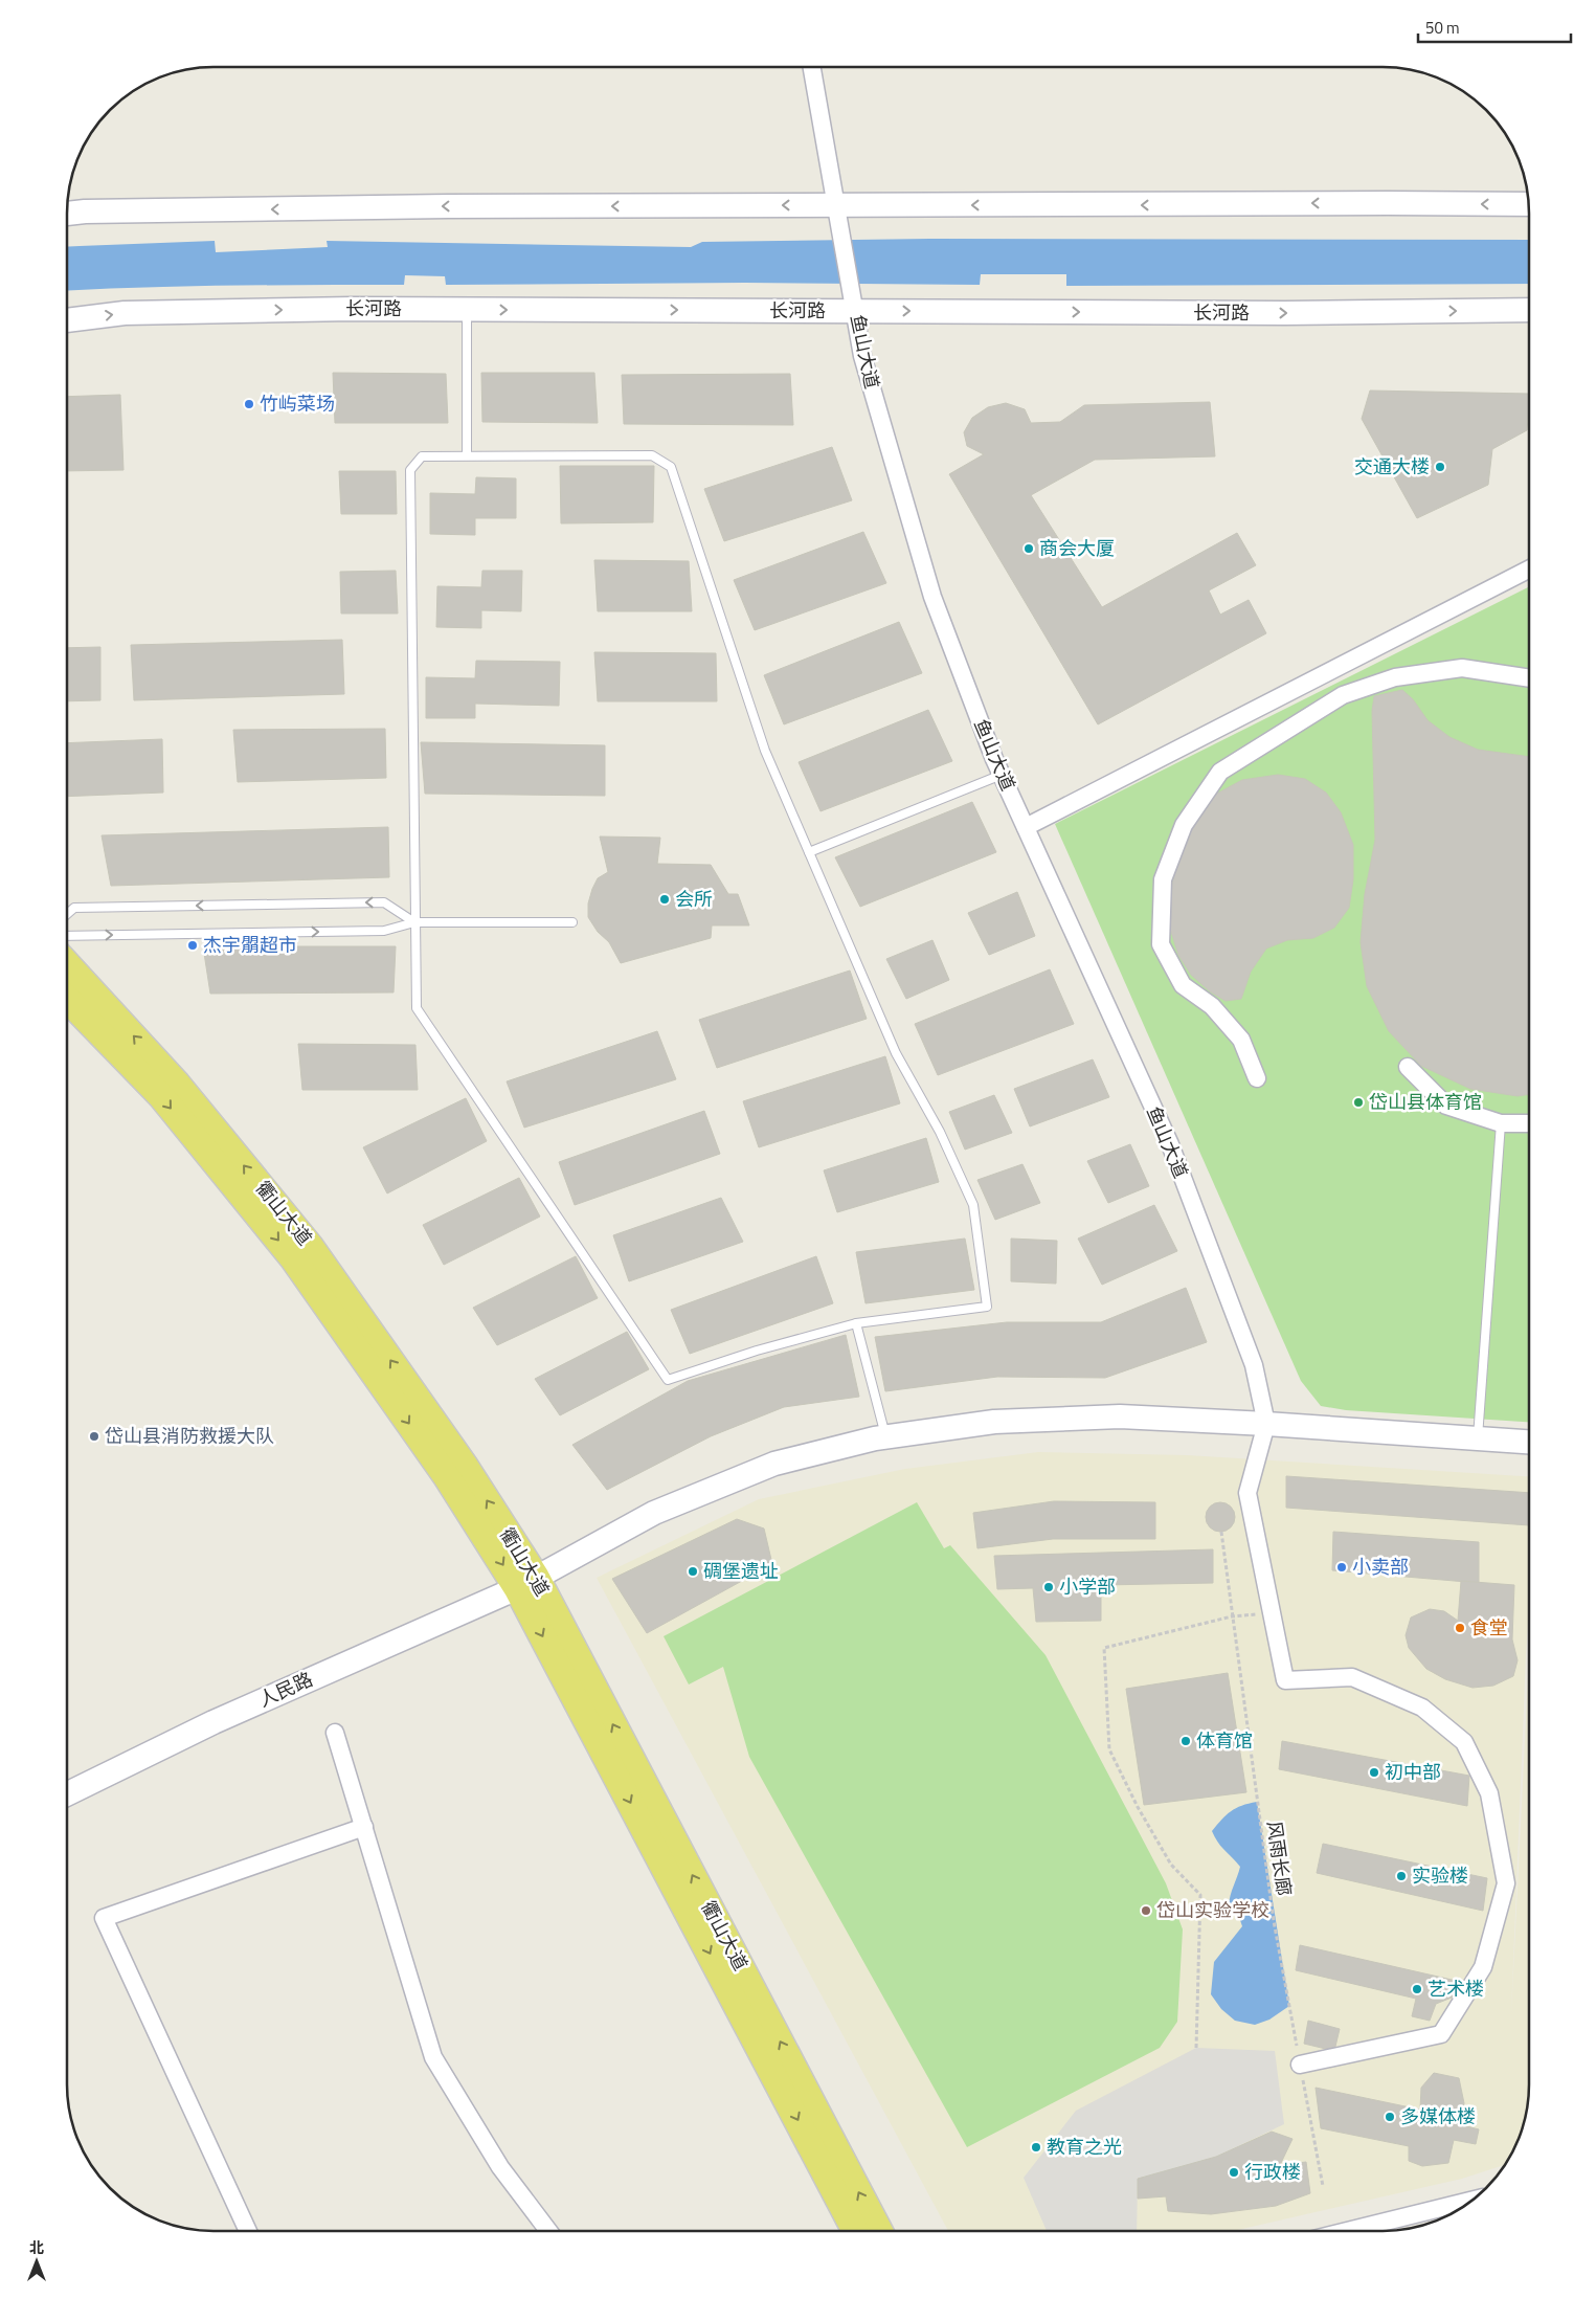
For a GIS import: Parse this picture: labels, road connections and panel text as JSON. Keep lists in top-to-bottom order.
{
  "streets": {
    "main road": ["长河路", "衢山大道", "人民路"],
    "street": ["鱼山大道"],
    "path": ["风雨长廊"]
  },
  "crossings": [
    ["长河路", "鱼山大道"],
    ["鱼山大道", "人民路"],
    ["衢山大道", "人民路"]
  ],
  "places": [
    "竹屿菜场",
    "交通大楼",
    "商会大厦",
    "会所",
    "杰宇朤超市",
    "岱山县体育馆",
    "岱山县消防救援大队",
    "小卖部",
    "碉堡遗址",
    "小学部",
    "食堂",
    "体育馆",
    "初中部",
    "实验楼",
    "岱山实验学校",
    "艺术楼",
    "多媒体楼",
    "教育之光",
    "行政楼"
  ],
  "scale_bar": "50 m",
  "north": "top"
}
